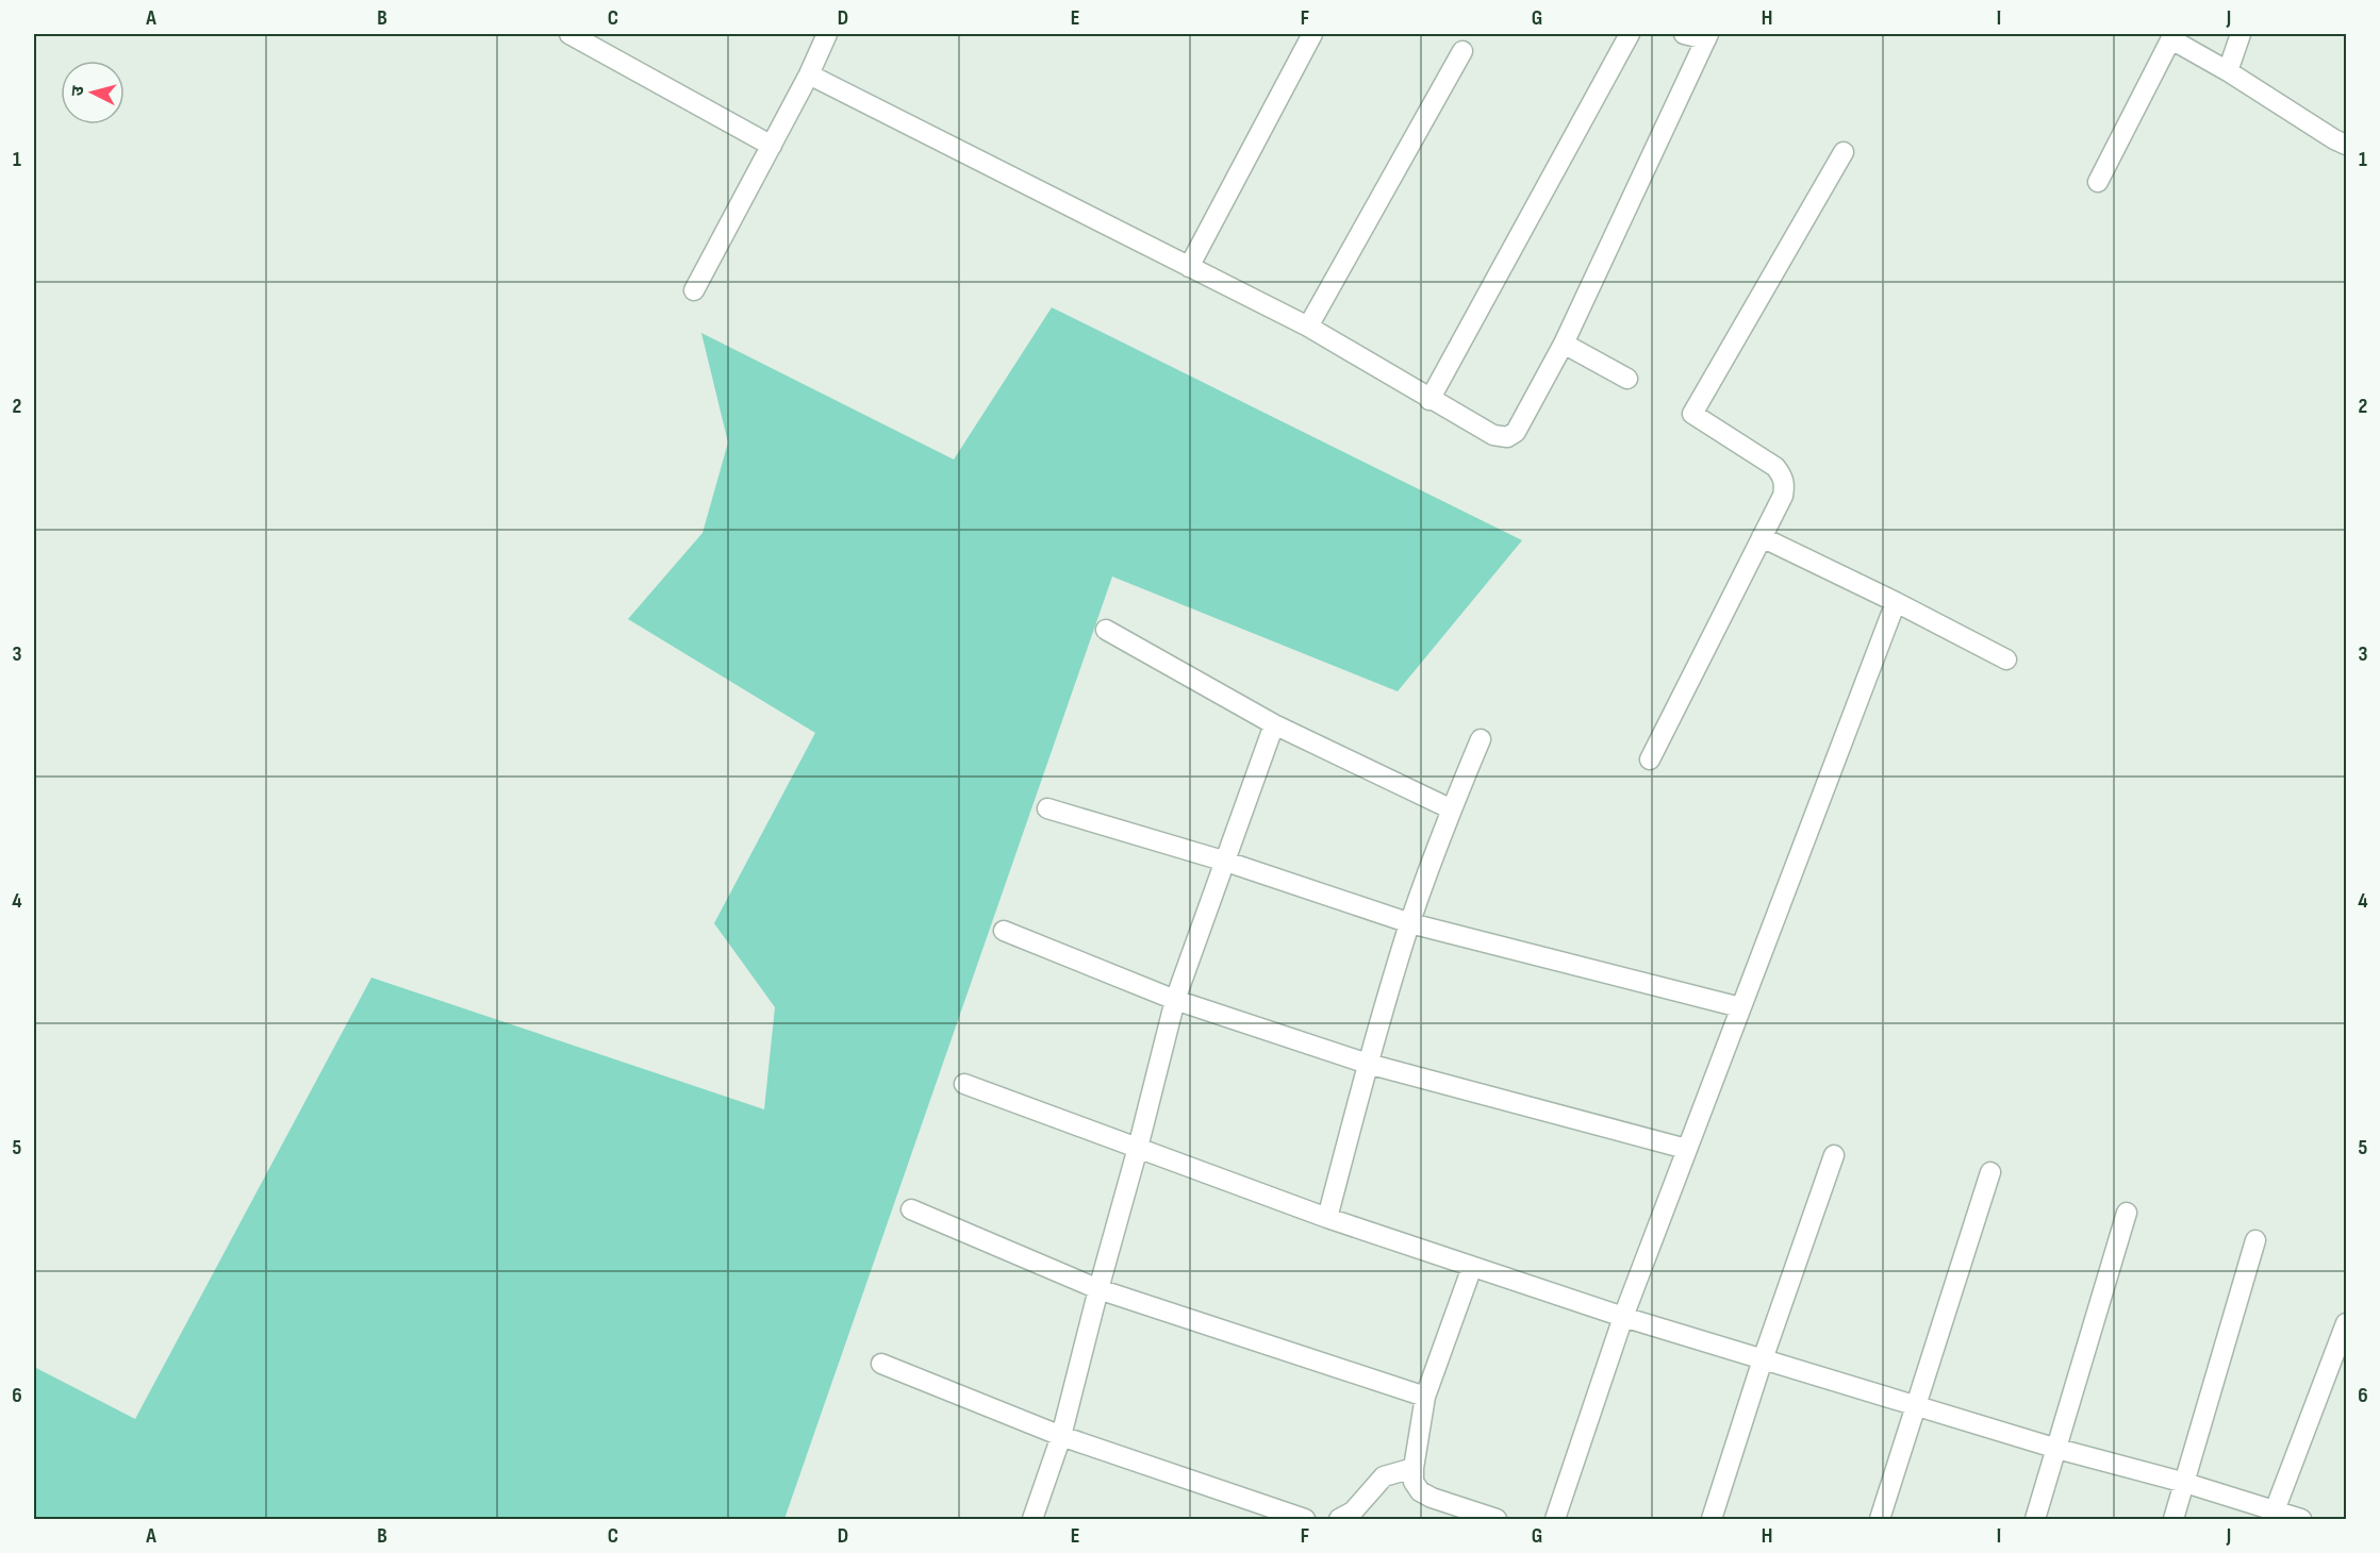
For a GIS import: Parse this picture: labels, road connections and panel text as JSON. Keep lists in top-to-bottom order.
{
  "north": "left",
  "grid": {
    "columns": [
      "A",
      "B",
      "C",
      "D",
      "E",
      "F",
      "G",
      "H",
      "I",
      "J"
    ],
    "rows": [
      "1",
      "2",
      "3",
      "4",
      "5",
      "6"
    ]
  }
}
